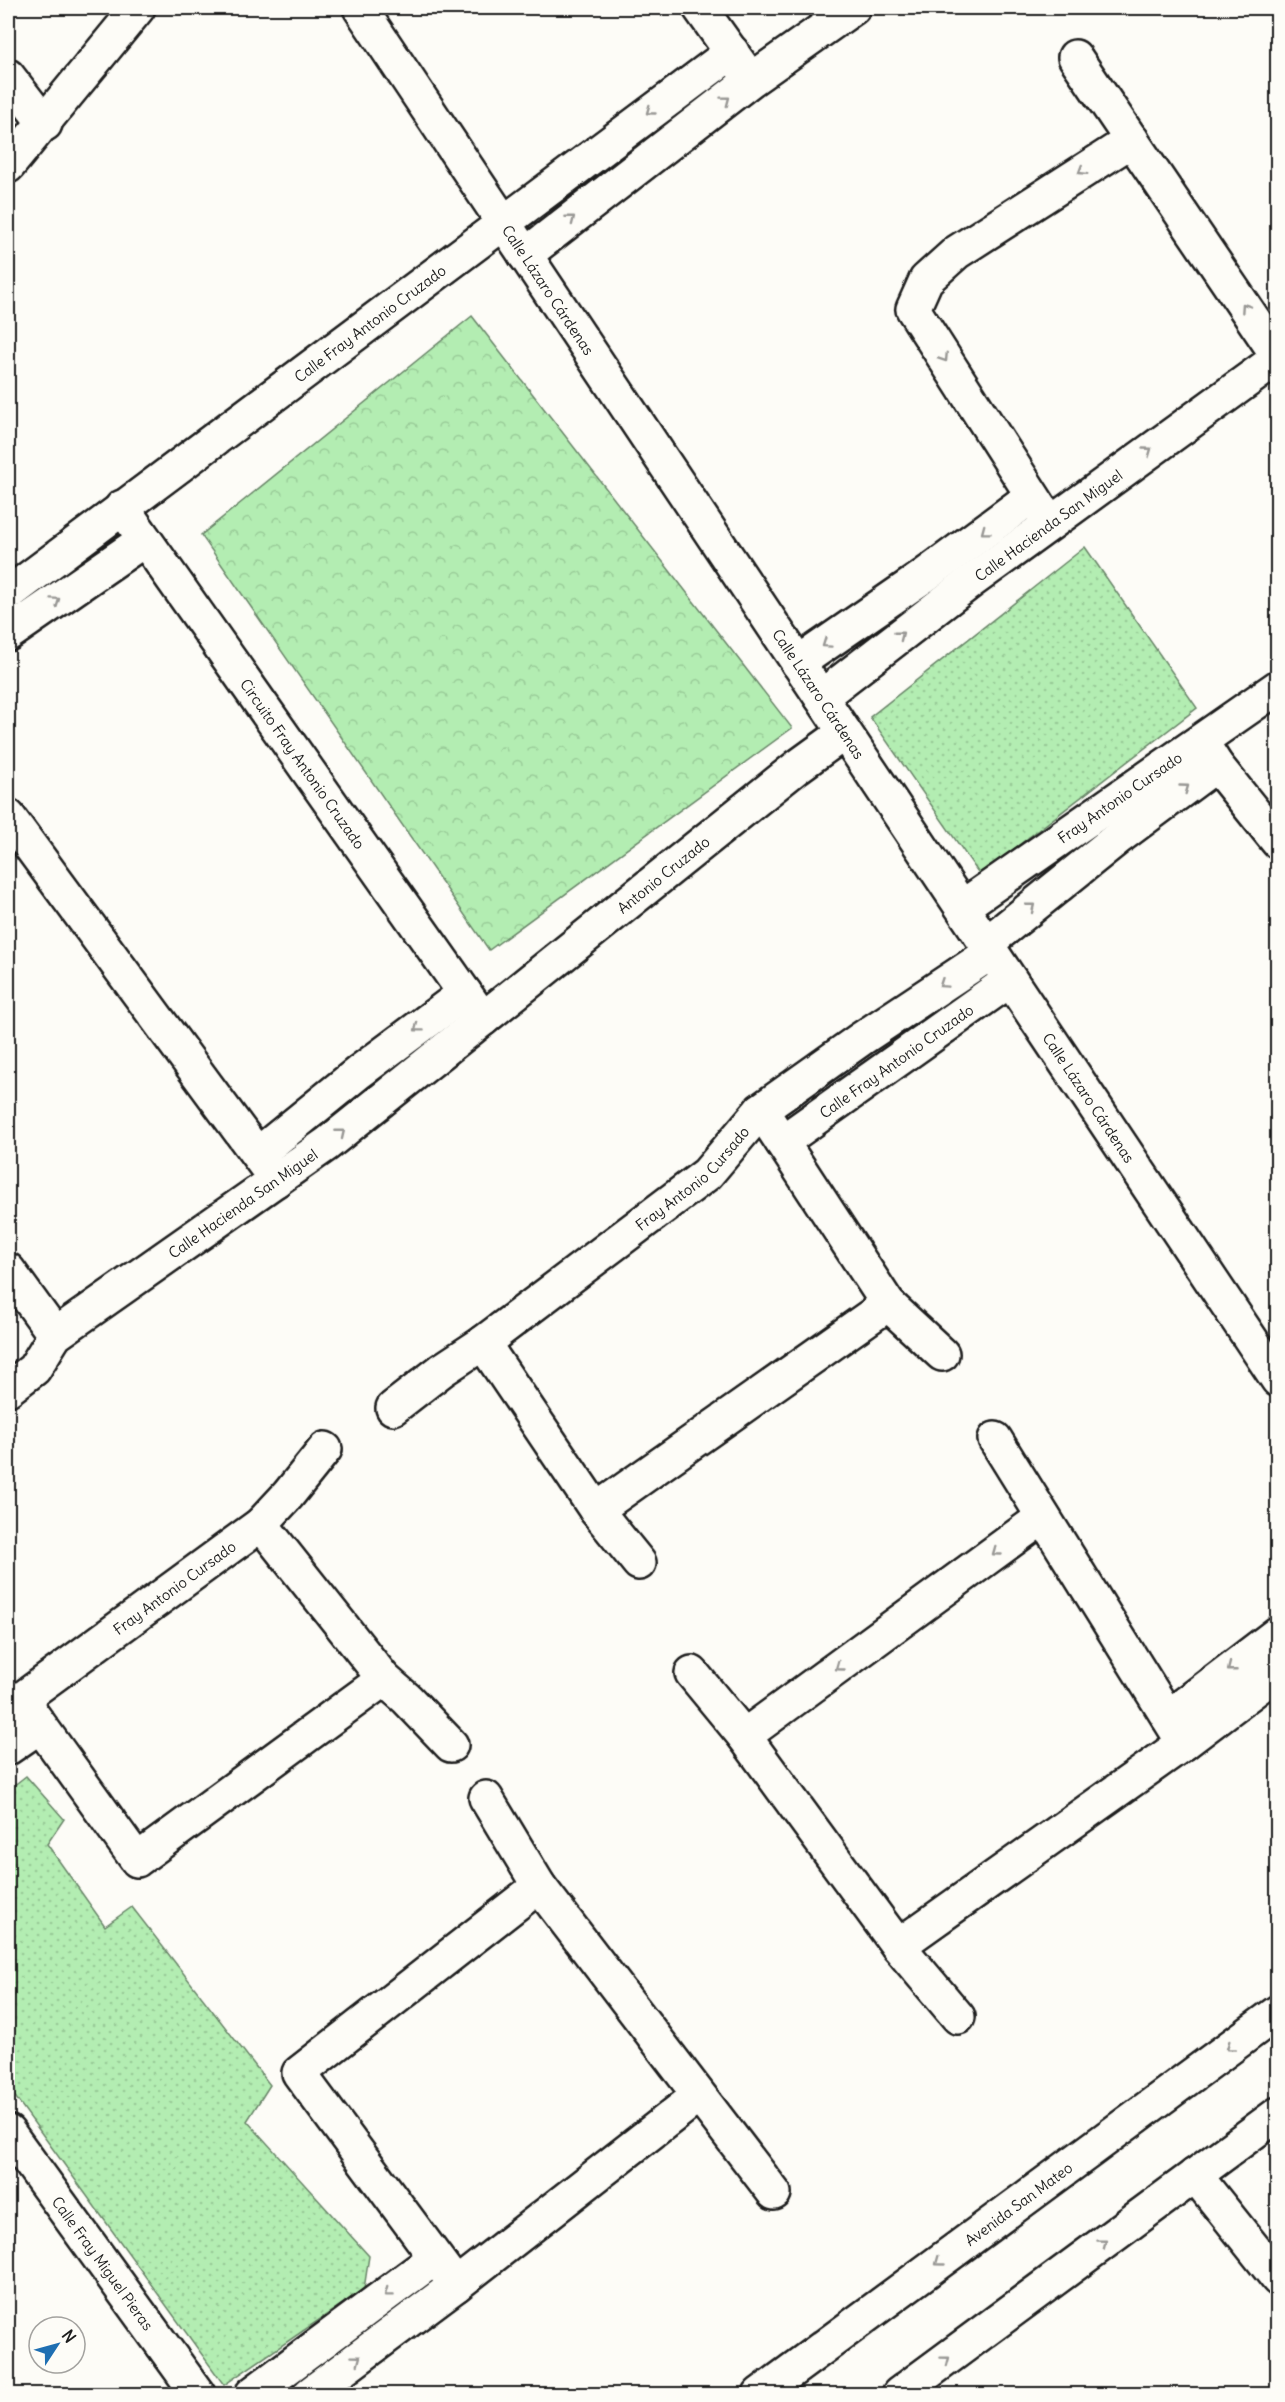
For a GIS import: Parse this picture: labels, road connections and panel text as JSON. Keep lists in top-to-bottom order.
{
  "streets": {
    "street": [
      "Calle Lázaro Cárdenas",
      "Calle Fray Antonio Cruzado",
      "Calle Hacienda San Miguel",
      "Circuito Fray Antonio Cruzado",
      "Fray Antonio Cursado",
      "Antonio Cruzado",
      "Avenida San Mateo",
      "Calle Fray Miguel Pieras"
    ]
  },
  "crossings": [
    ["Calle Lázaro Cárdenas", "Calle Fray Antonio Cruzado"],
    ["Calle Lázaro Cárdenas", "Calle Hacienda San Miguel"],
    ["Calle Lázaro Cárdenas", "Fray Antonio Cursado"],
    ["Calle Lázaro Cárdenas", "Antonio Cruzado"],
    ["Calle Fray Antonio Cruzado", "Circuito Fray Antonio Cruzado"],
    ["Calle Hacienda San Miguel", "Circuito Fray Antonio Cruzado"],
    ["Calle Hacienda San Miguel", "Antonio Cruzado"],
    ["Circuito Fray Antonio Cruzado", "Antonio Cruzado"]
  ],
  "north": "top right"
}
